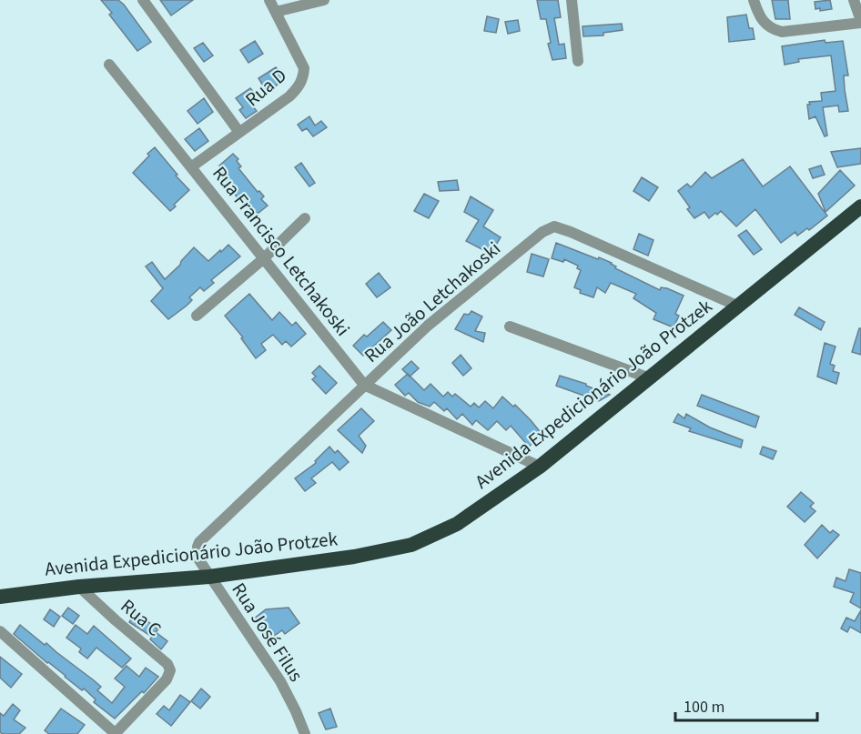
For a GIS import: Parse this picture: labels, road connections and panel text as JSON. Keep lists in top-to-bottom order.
{
  "streets": {
    "highway": ["Avenida Expedicionário João Protzek"],
    "street": [
      "Rua D",
      "Rua Francisco Letchakoski",
      "Rua João Letchakoski",
      "Rua C",
      "Rua José Filus"
    ]
  },
  "crossings": [
    ["Rua D", "Rua Francisco Letchakoski"],
    ["Rua Francisco Letchakoski", "Rua João Letchakoski"],
    ["Rua Francisco Letchakoski", "Avenida Expedicionário João Protzek"],
    ["Rua João Letchakoski", "Avenida Expedicionário João Protzek"],
    ["Rua João Letchakoski", "Rua José Filus"],
    ["Avenida Expedicionário João Protzek", "Rua C"],
    ["Avenida Expedicionário João Protzek", "Rua José Filus"]
  ],
  "scale_bar": "100 m"
}
